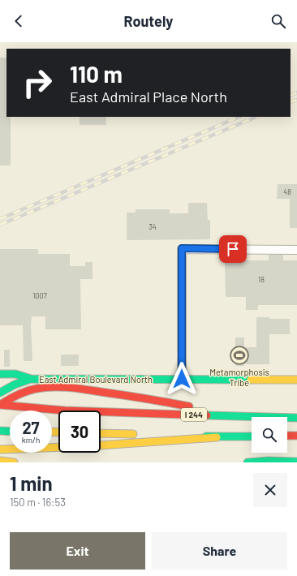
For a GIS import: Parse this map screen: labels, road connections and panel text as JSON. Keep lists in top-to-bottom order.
{
  "streets": {
    "main road": ["East Admiral Boulevard North", "I 244"]
  },
  "places": {
    "sports": ["Metamorphosis Tribe"]
  },
  "house_numbers": [
    "48",
    "34",
    "18",
    "1007"
  ],
  "page": {
    "header": "Routely",
    "turn": ["110 m", "East Admiral Place North"],
    "speed": "27 km/h",
    "limit": "30",
    "heading": ["1 min", "150 m · 16:53"],
    "buttons": ["Exit", "Share"]
  }
}
